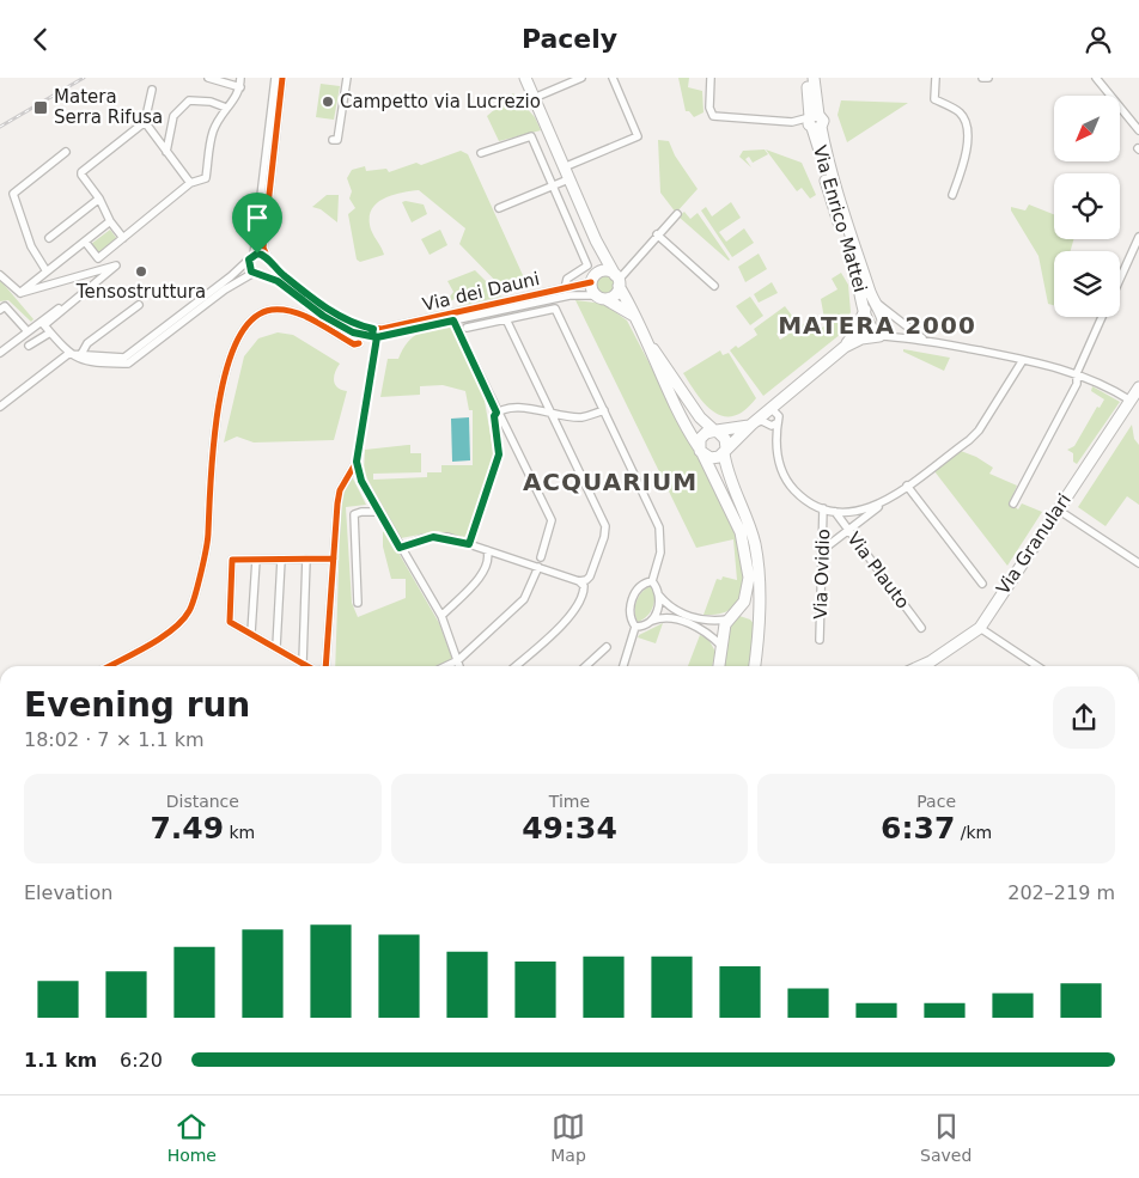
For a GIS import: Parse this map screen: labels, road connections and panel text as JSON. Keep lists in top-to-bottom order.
{
  "streets": {
    "main road": ["Via Enrico Mattei", "Via Granulari"],
    "street": ["Via dei Dauni", "Via Plauto", "Via Ovidio"]
  },
  "districts": ["MATERA 2000", "ACQUARIUM"],
  "places": {
    "other": ["Campetto via Lucrezio", "Tensostruttura"],
    "transit": ["Matera Serra Rifusa"]
  },
  "north": "bottom left",
  "page": {
    "header": "Pacely",
    "heading": ["Evening run", "18:02 · 7 × 1.1 km"],
    "stats": [
      ["Distance", "7.49 km"],
      ["Time", "49:34"],
      ["Pace", "6:37 /km"]
    ],
    "chart": ["Elevation", "202–219 m"],
    "list": [
      {
        "name": "1.1 km",
        "note": "6:20"
      }
    ],
    "tabs": ["Home", "Map", "Saved"]
  }
}
